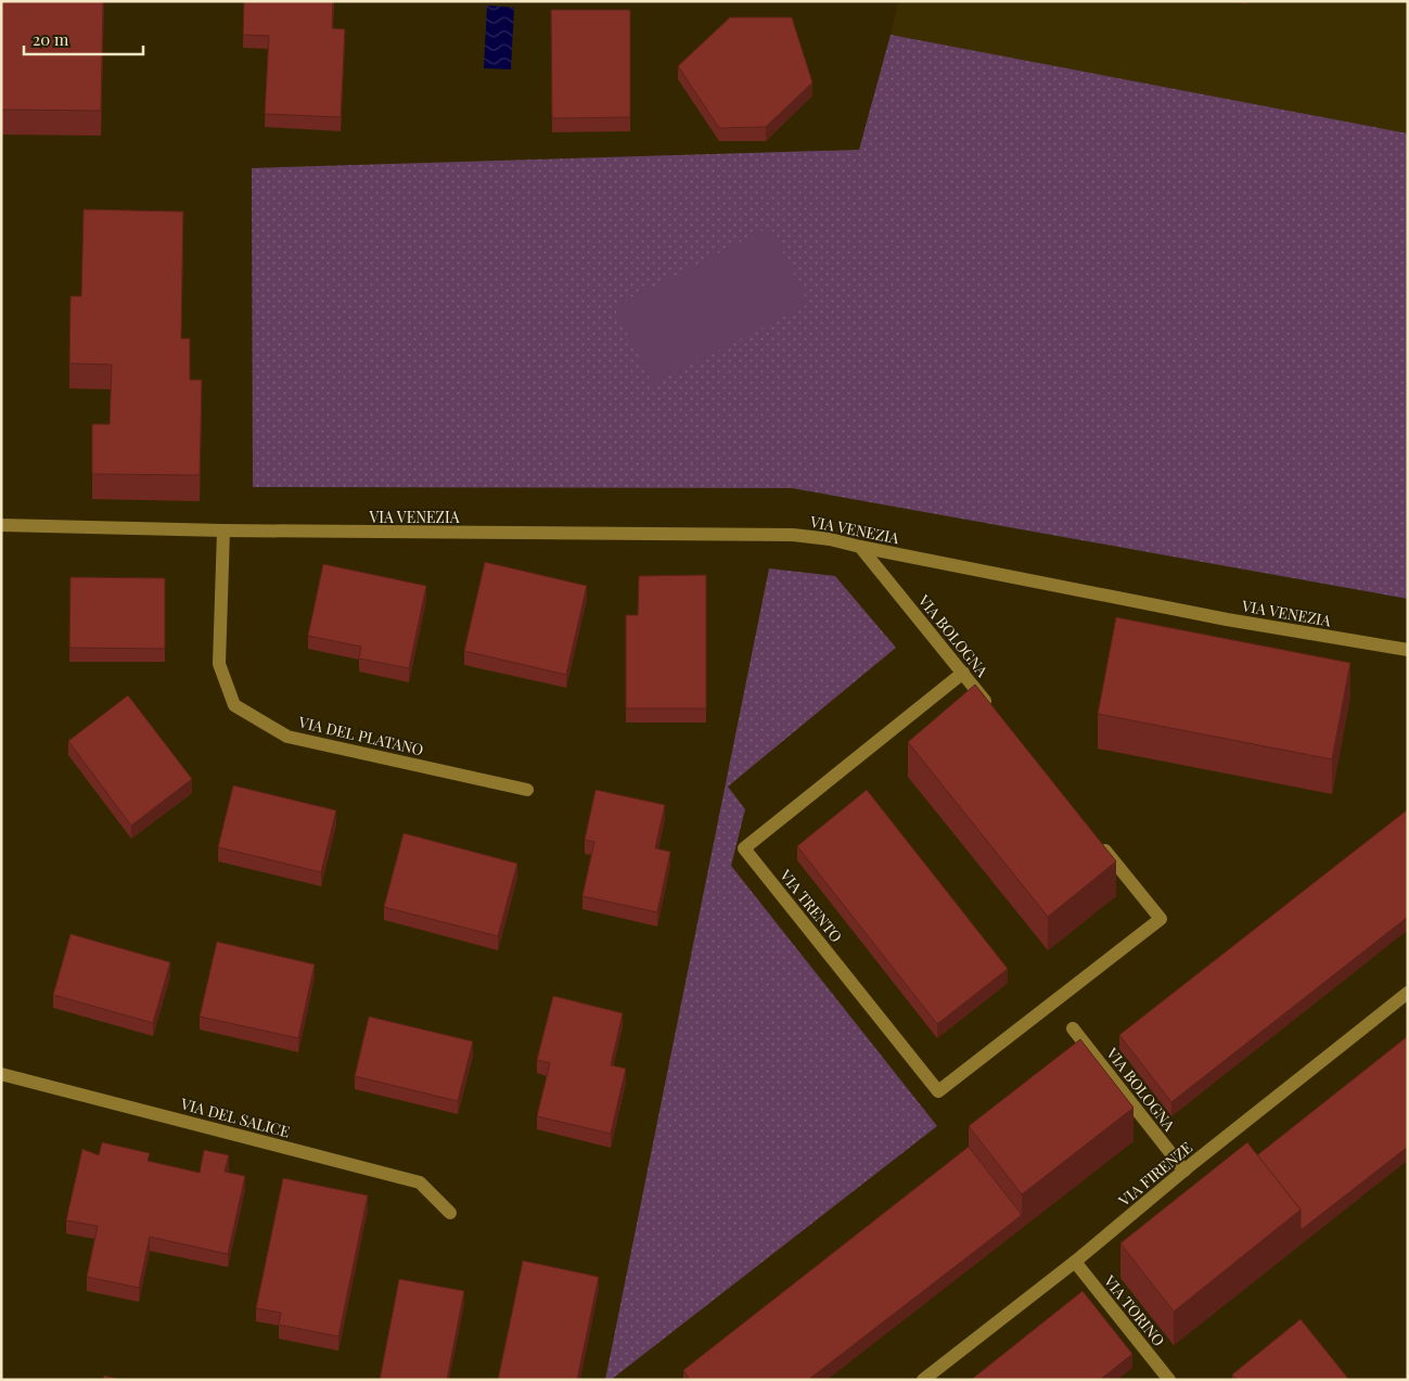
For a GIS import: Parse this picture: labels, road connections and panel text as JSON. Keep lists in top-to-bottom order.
{
  "streets": {
    "street": [
      "VIA VENEZIA",
      "VIA BOLOGNA",
      "VIA DEL PLATANO",
      "VIA TRENTO",
      "VIA DEL SALICE",
      "VIA FIRENZE",
      "VIA TORINO"
    ]
  },
  "crossings": [
    ["VIA VENEZIA", "VIA BOLOGNA"],
    ["VIA VENEZIA", "VIA DEL PLATANO"],
    ["VIA BOLOGNA", "VIA TRENTO"],
    ["VIA BOLOGNA", "VIA FIRENZE"],
    ["VIA FIRENZE", "VIA TORINO"]
  ],
  "scale_bar": "20 m"
}
